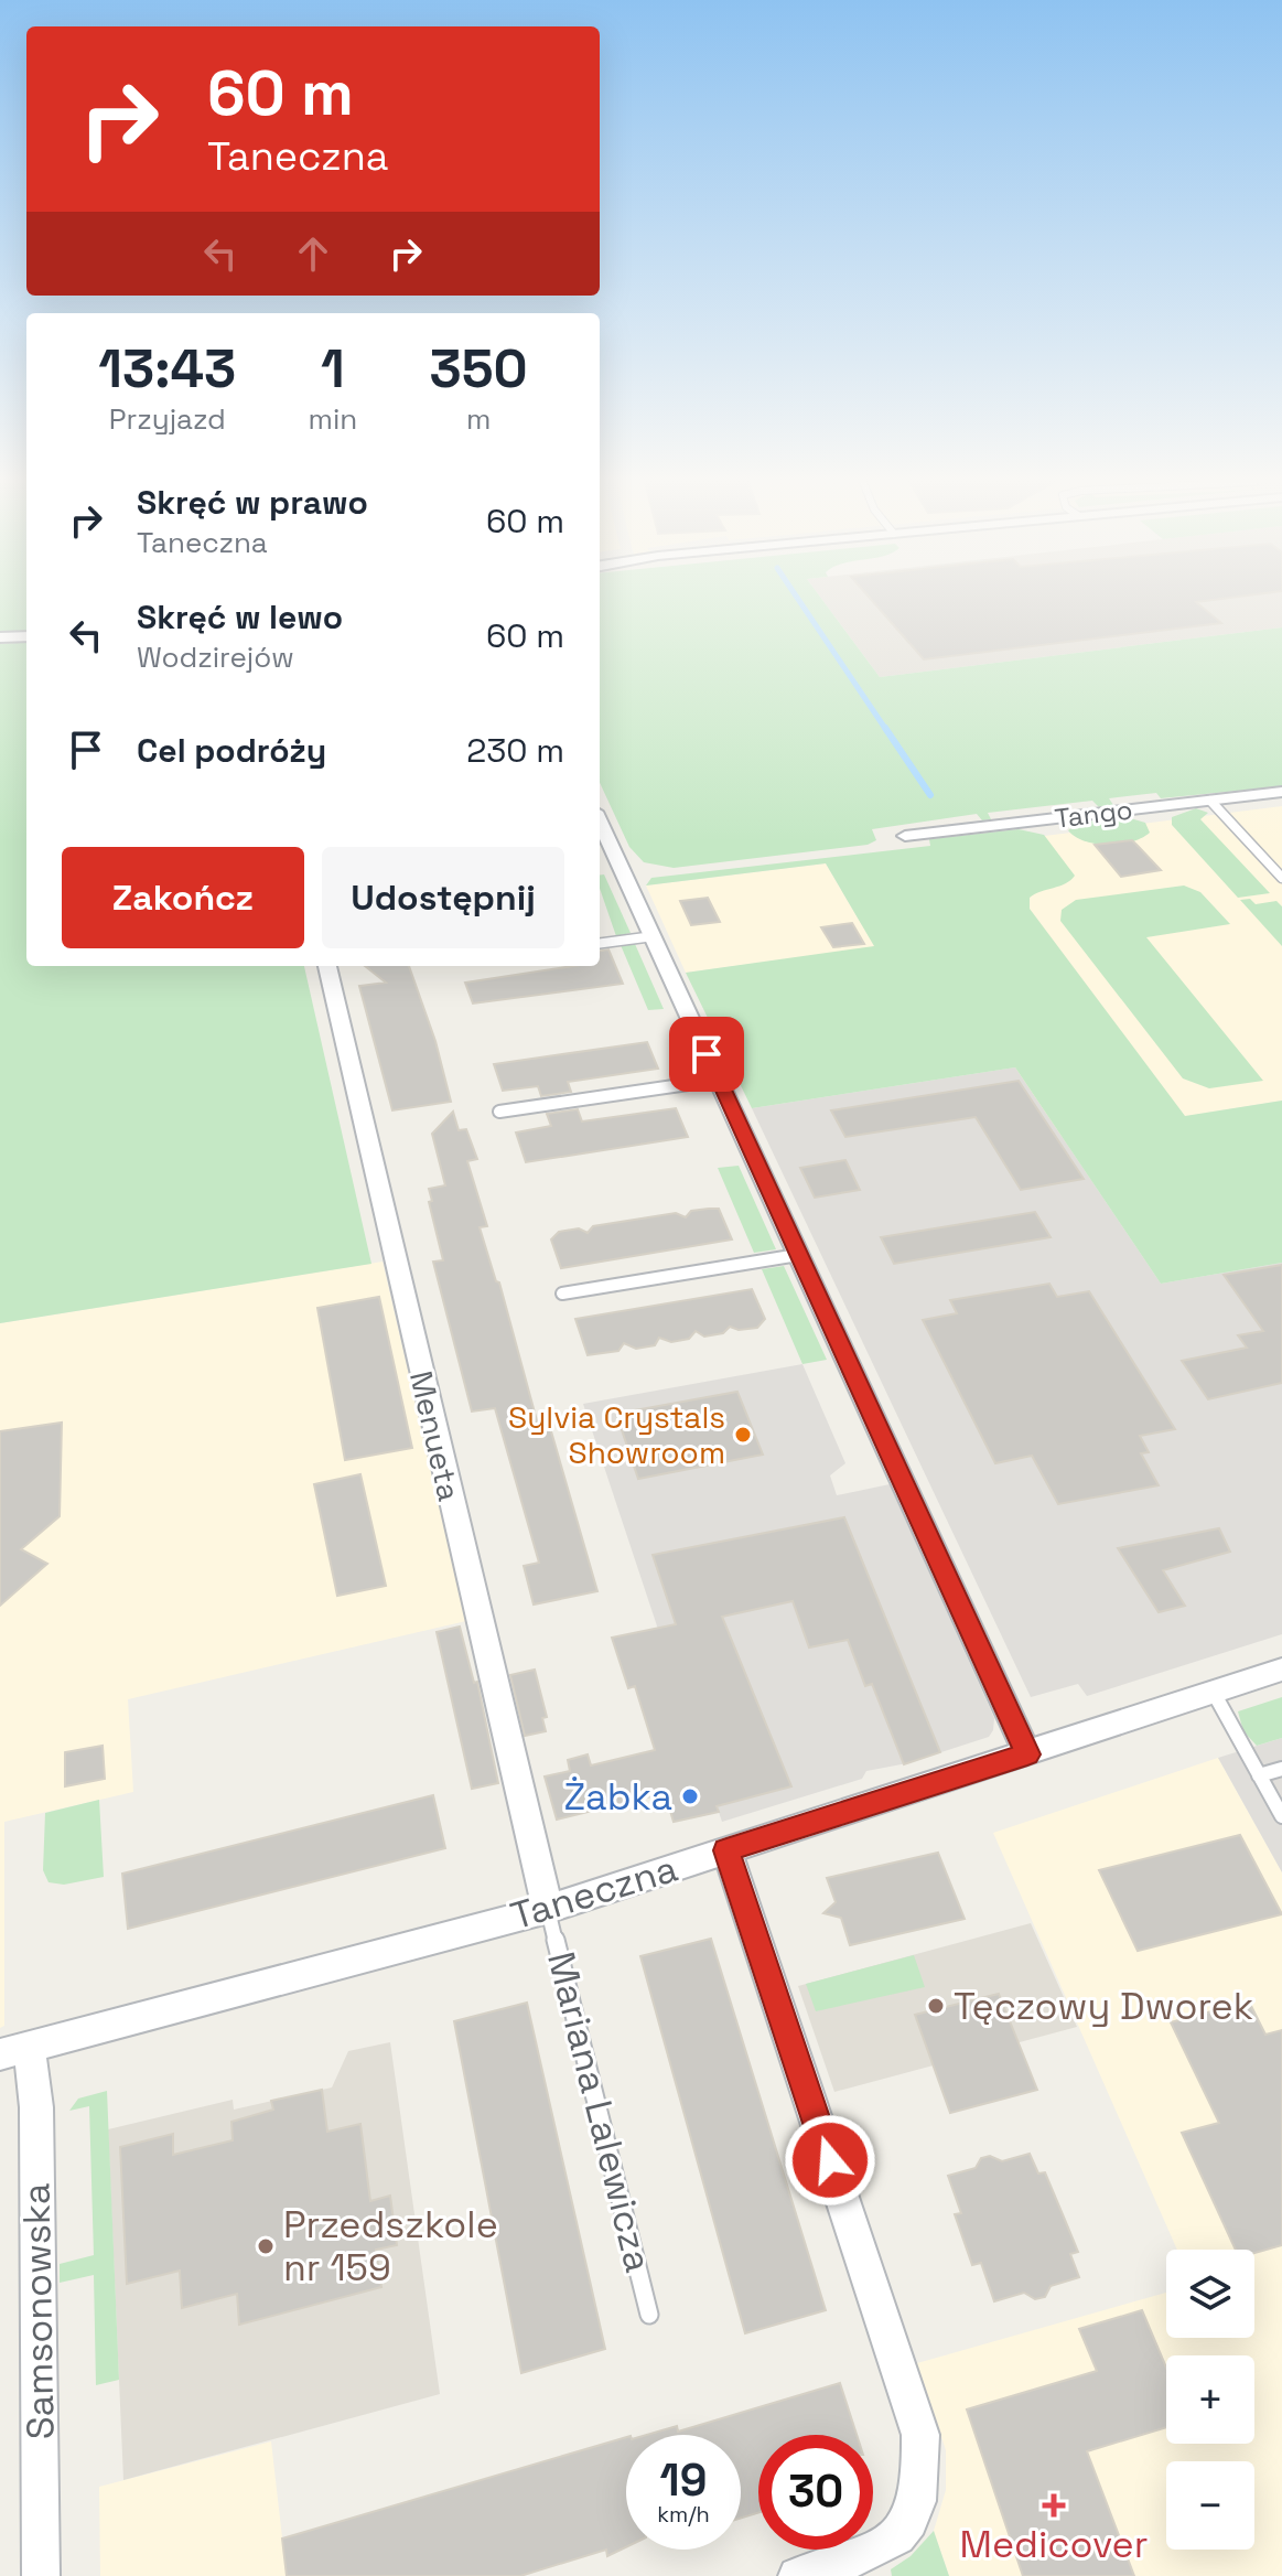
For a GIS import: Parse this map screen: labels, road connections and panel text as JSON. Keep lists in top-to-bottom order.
{
  "streets": {
    "street": [
      "Tango",
      "Menueta",
      "Taneczna",
      "Samsonowska"
    ],
    "lane": ["Mariana Lalewicza"]
  },
  "crossings": [
    ["Menueta", "Taneczna"],
    ["Menueta", "Mariana Lalewicza"],
    ["Taneczna", "Mariana Lalewicza"],
    ["Taneczna", "Samsonowska"]
  ],
  "places": {
    "other": [
      "Sylvia Crystals Showroom",
      "Żabka",
      "Tęczowy Dworek",
      "Przedszkole nr 159"
    ],
    "health": ["Medicover"]
  },
  "page": {
    "turn": ["60 m", "Taneczna"],
    "eta": [
      "13:43",
      "Przyjazd",
      "1",
      "min",
      "350",
      "m"
    ],
    "list": [
      {
        "name": "Skręć w prawo",
        "note": "Taneczna",
        "value": "60 m"
      },
      {
        "name": "Skręć w lewo",
        "note": "Wodzirejów",
        "value": "60 m"
      },
      {
        "name": "Cel podróży",
        "value": "230 m"
      }
    ],
    "buttons": ["Zakończ", "Udostępnij"],
    "map_buttons": ["+", "−"],
    "speed": "19 km/h",
    "limit": "30"
  }
}
